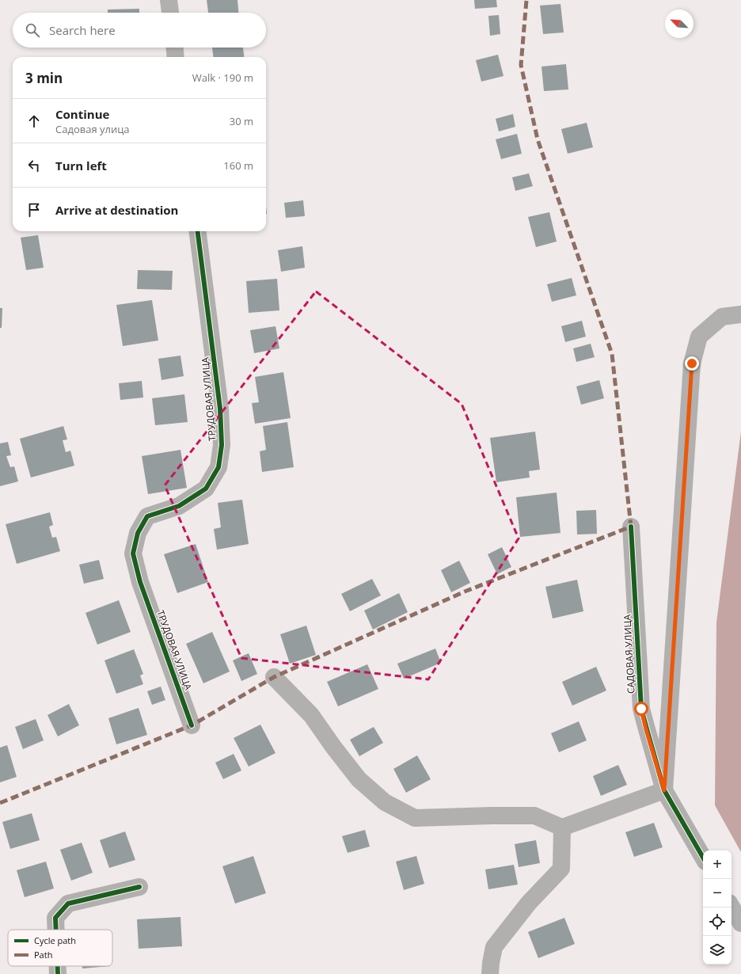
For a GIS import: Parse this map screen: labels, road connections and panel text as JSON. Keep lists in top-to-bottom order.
{
  "streets": {
    "street": ["ТРУДОВАЯ УЛИЦА", "САДОВАЯ УЛИЦА"]
  },
  "legend": ["Cycle path", "Path"],
  "north": "top left",
  "page": {
    "search": "Search here",
    "heading": ["3 min", "Walk · 190 m"],
    "list": [
      ["Continue", "Садовая улица", "30 m"],
      ["Turn left", "160 m"],
      "Arrive at destination"
    ],
    "map_buttons": ["+", "−"]
  }
}
